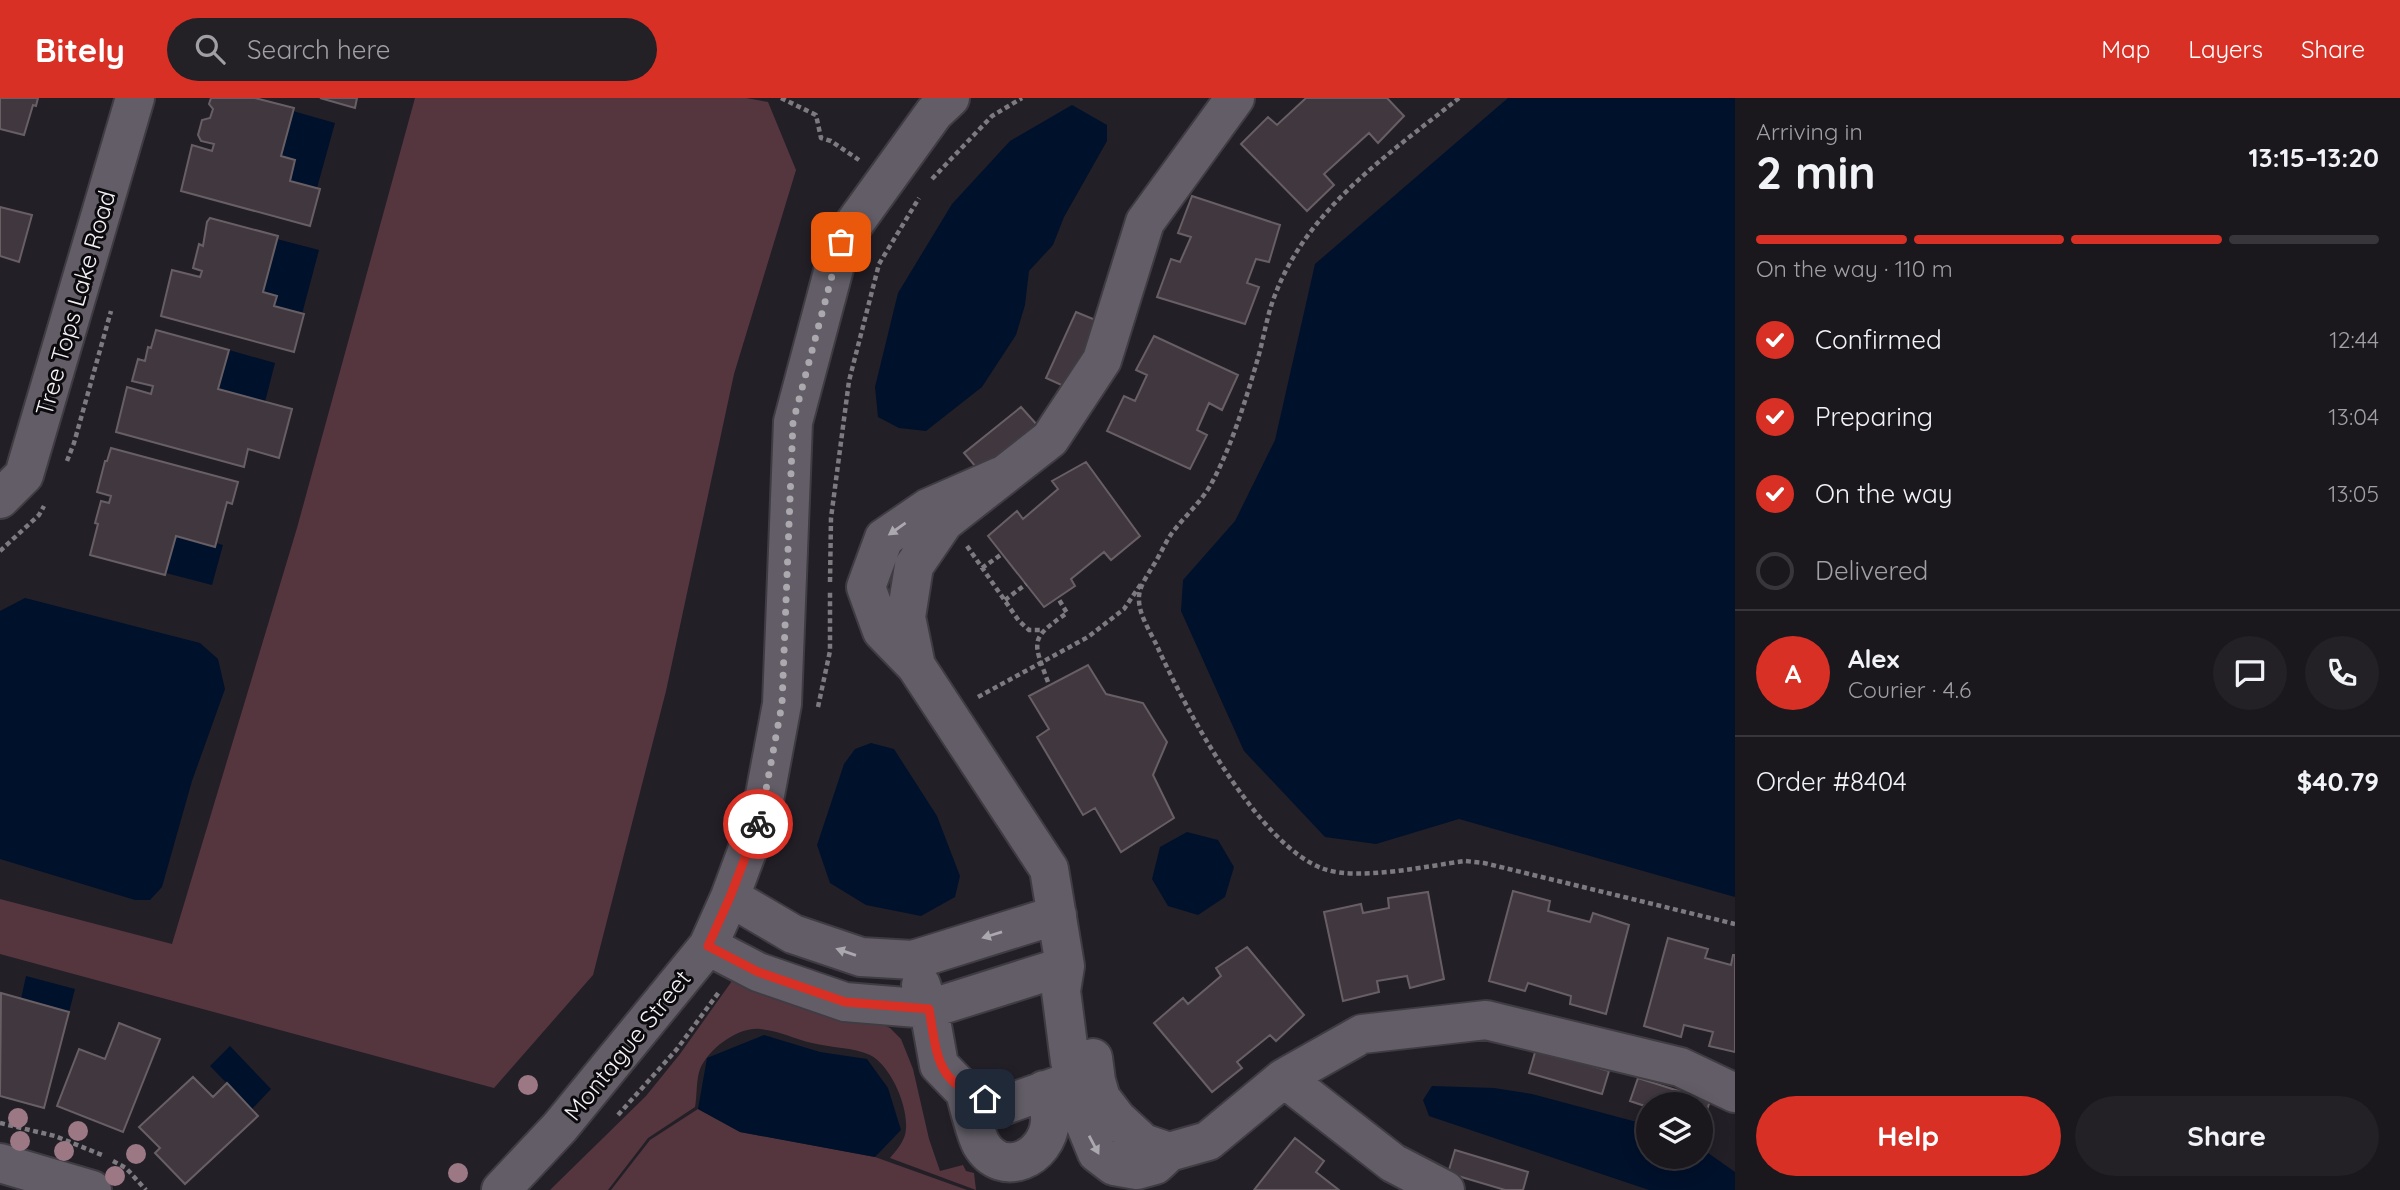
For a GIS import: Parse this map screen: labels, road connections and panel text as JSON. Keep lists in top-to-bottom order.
{
  "streets": {
    "street": ["Tree Tops Lake Road", "Montague Street"]
  },
  "page": {
    "header": "Bitely",
    "search": "Search here",
    "nav": ["Map", "Layers", "Share"],
    "heading": ["2 min", "Arriving in", "13:15–13:20"],
    "panel": [
      "Alex",
      "Courier · 4.6",
      "Order #8404",
      "$40.79"
    ],
    "bar": "On the way · 110 m",
    "list": [
      ["Confirmed", "12:44"],
      ["Preparing", "13:04"],
      ["On the way", "13:05"],
      "Delivered"
    ],
    "round": "A",
    "buttons": ["Help", "Share"]
  }
}
